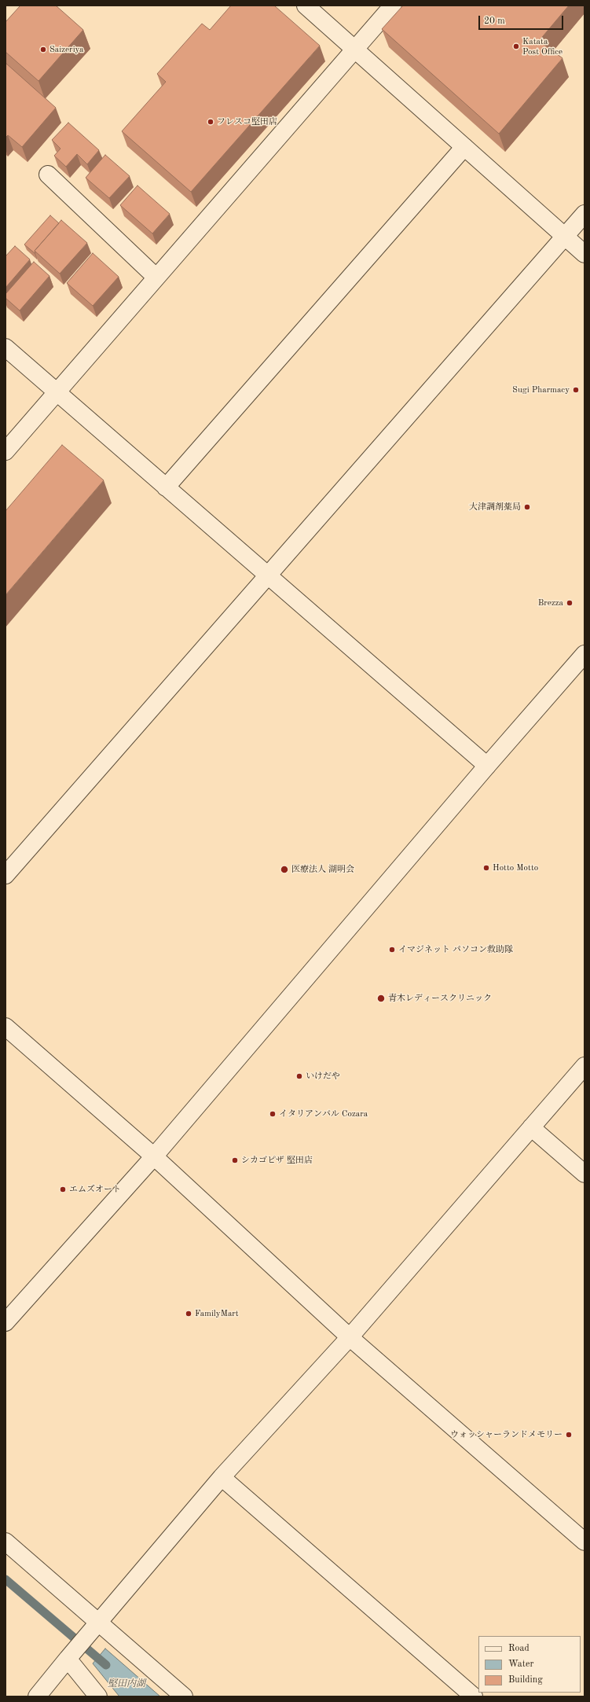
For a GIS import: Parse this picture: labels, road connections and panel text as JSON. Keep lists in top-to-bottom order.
{
  "water": ["堅田内湖"],
  "places": [
    "Katata Post Office",
    "Saizeriya",
    "フレスコ堅田店",
    "Sugi Pharmacy",
    "大津調剤薬局",
    "Brezza",
    "Hotto Motto",
    "医療法人 湖明会",
    "イマジネット パソコン救助隊",
    "青木レディースクリニック",
    "いけだや",
    "イタリアンバル Cozara",
    "シカゴピザ 堅田店",
    "エムズオート",
    "FamilyMart",
    "ウォッシャーランドメモリー"
  ],
  "legend": ["Road", "Water", "Building"],
  "scale_bar": "20 m"
}
